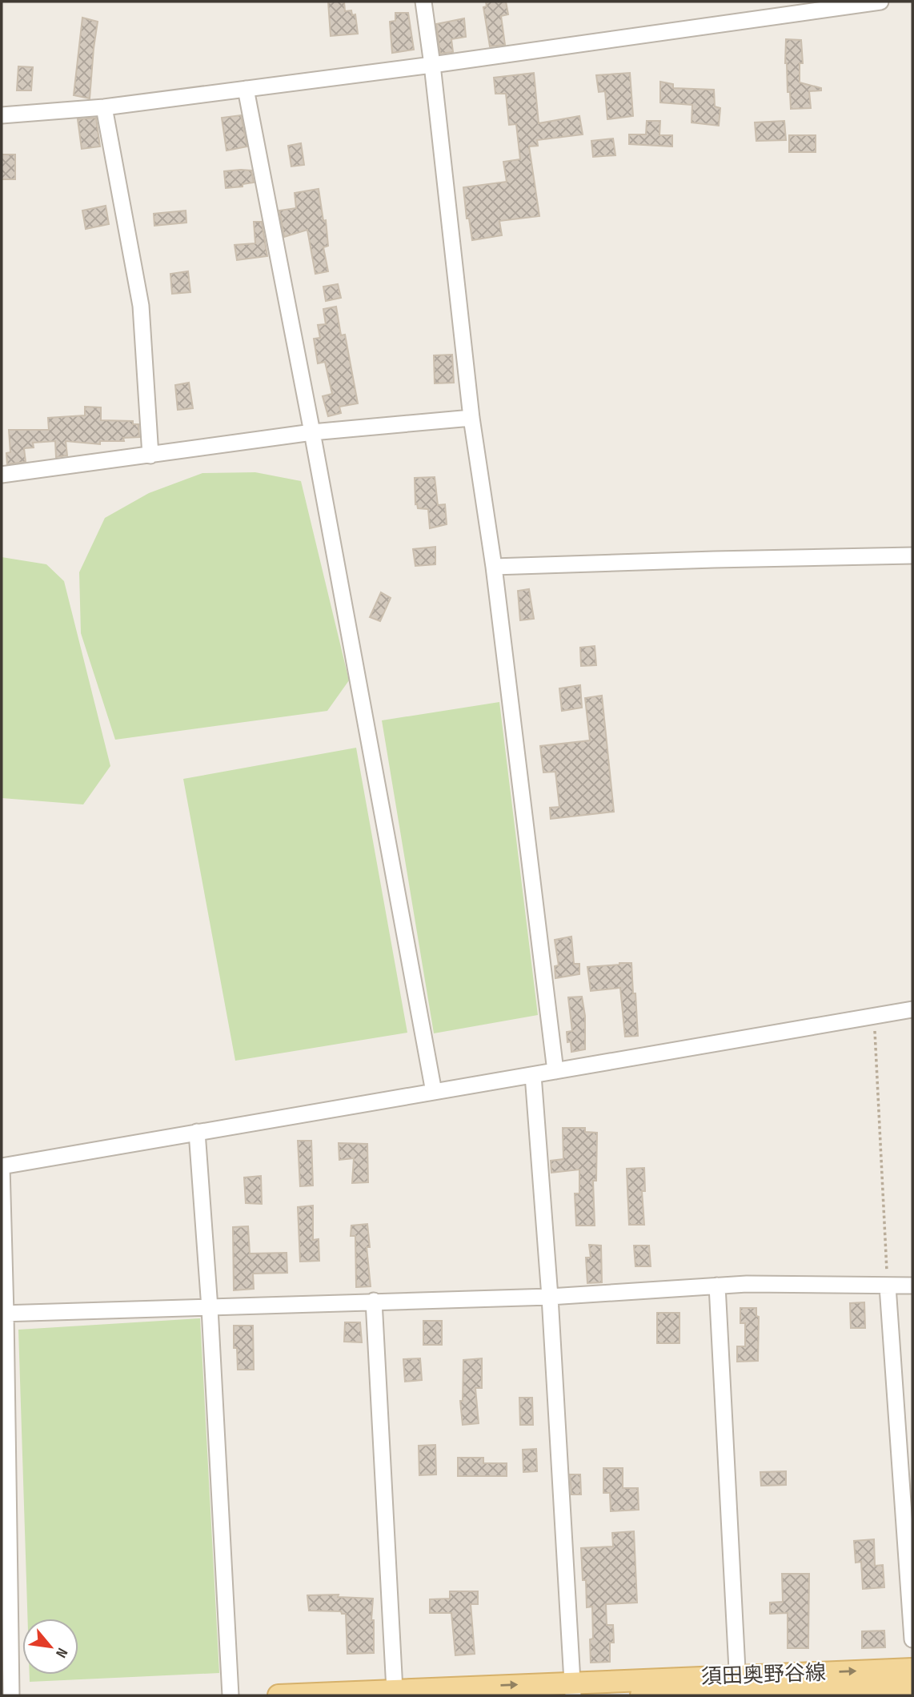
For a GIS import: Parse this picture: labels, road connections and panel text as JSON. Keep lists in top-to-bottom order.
{
  "streets": {
    "main road": ["須田奥野谷線"]
  },
  "north": "bottom right"
}
